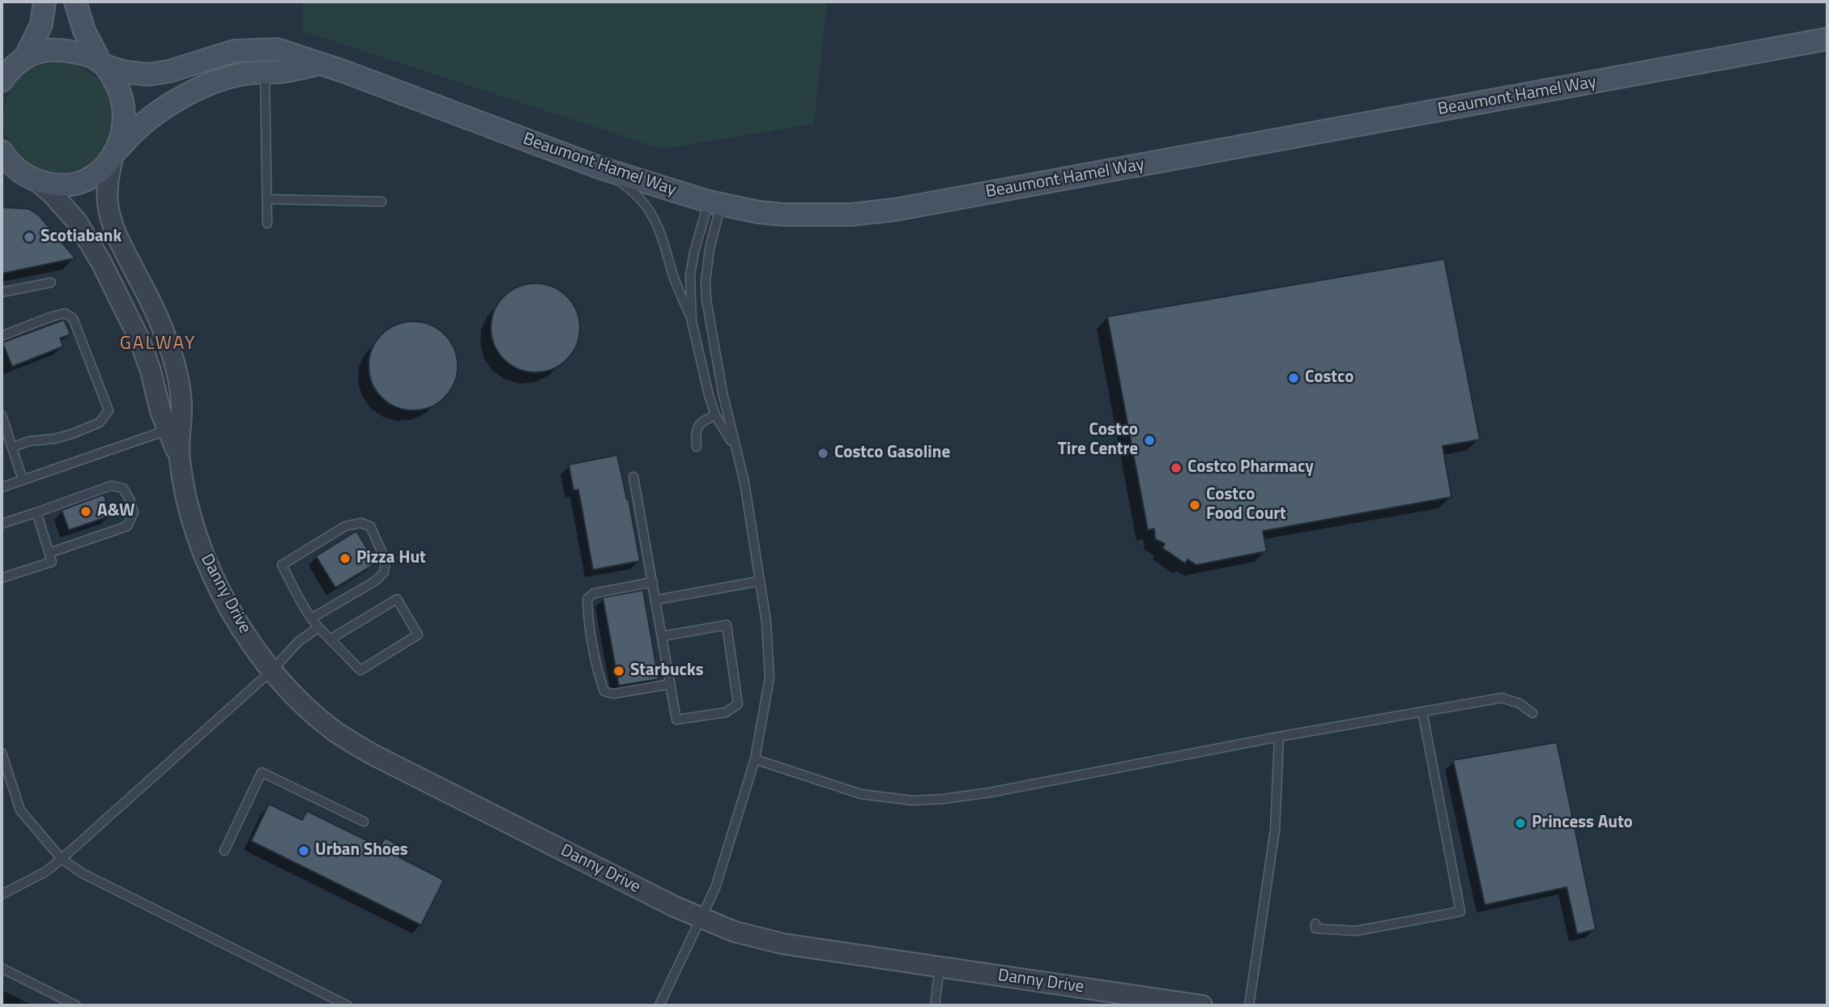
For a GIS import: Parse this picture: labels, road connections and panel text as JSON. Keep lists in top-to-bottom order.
{
  "streets": {
    "main road": ["Beaumont Hamel Way"],
    "street": ["Danny Drive"]
  },
  "crossings": [
    ["Beaumont Hamel Way", "Danny Drive"]
  ],
  "districts": ["GALWAY"],
  "places": [
    "Scotiabank",
    "Costco",
    "Costco Tire Centre",
    "Costco Gasoline",
    "Costco Pharmacy",
    "Costco Food Court",
    "A&W",
    "Pizza Hut",
    "Starbucks",
    "Princess Auto",
    "Urban Shoes"
  ]
}
